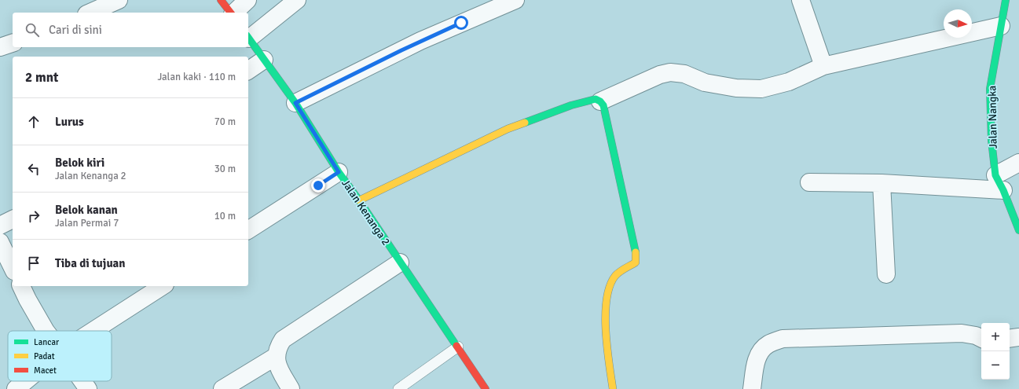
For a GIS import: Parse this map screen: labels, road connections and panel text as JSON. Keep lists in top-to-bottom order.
{
  "streets": {
    "street": ["Jalan Nangka", "Jalan Kenanga 2"]
  },
  "legend": ["Lancar", "Padat", "Macet"],
  "north": "right",
  "page": {
    "search": "Cari di sini",
    "heading": ["2 mnt", "Jalan kaki · 110 m"],
    "list": [
      ["Lurus", "70 m"],
      ["Belok kiri", "Jalan Kenanga 2", "30 m"],
      ["Belok kanan", "Jalan Permai 7", "10 m"],
      "Tiba di tujuan"
    ],
    "map_buttons": ["+", "−"]
  }
}
